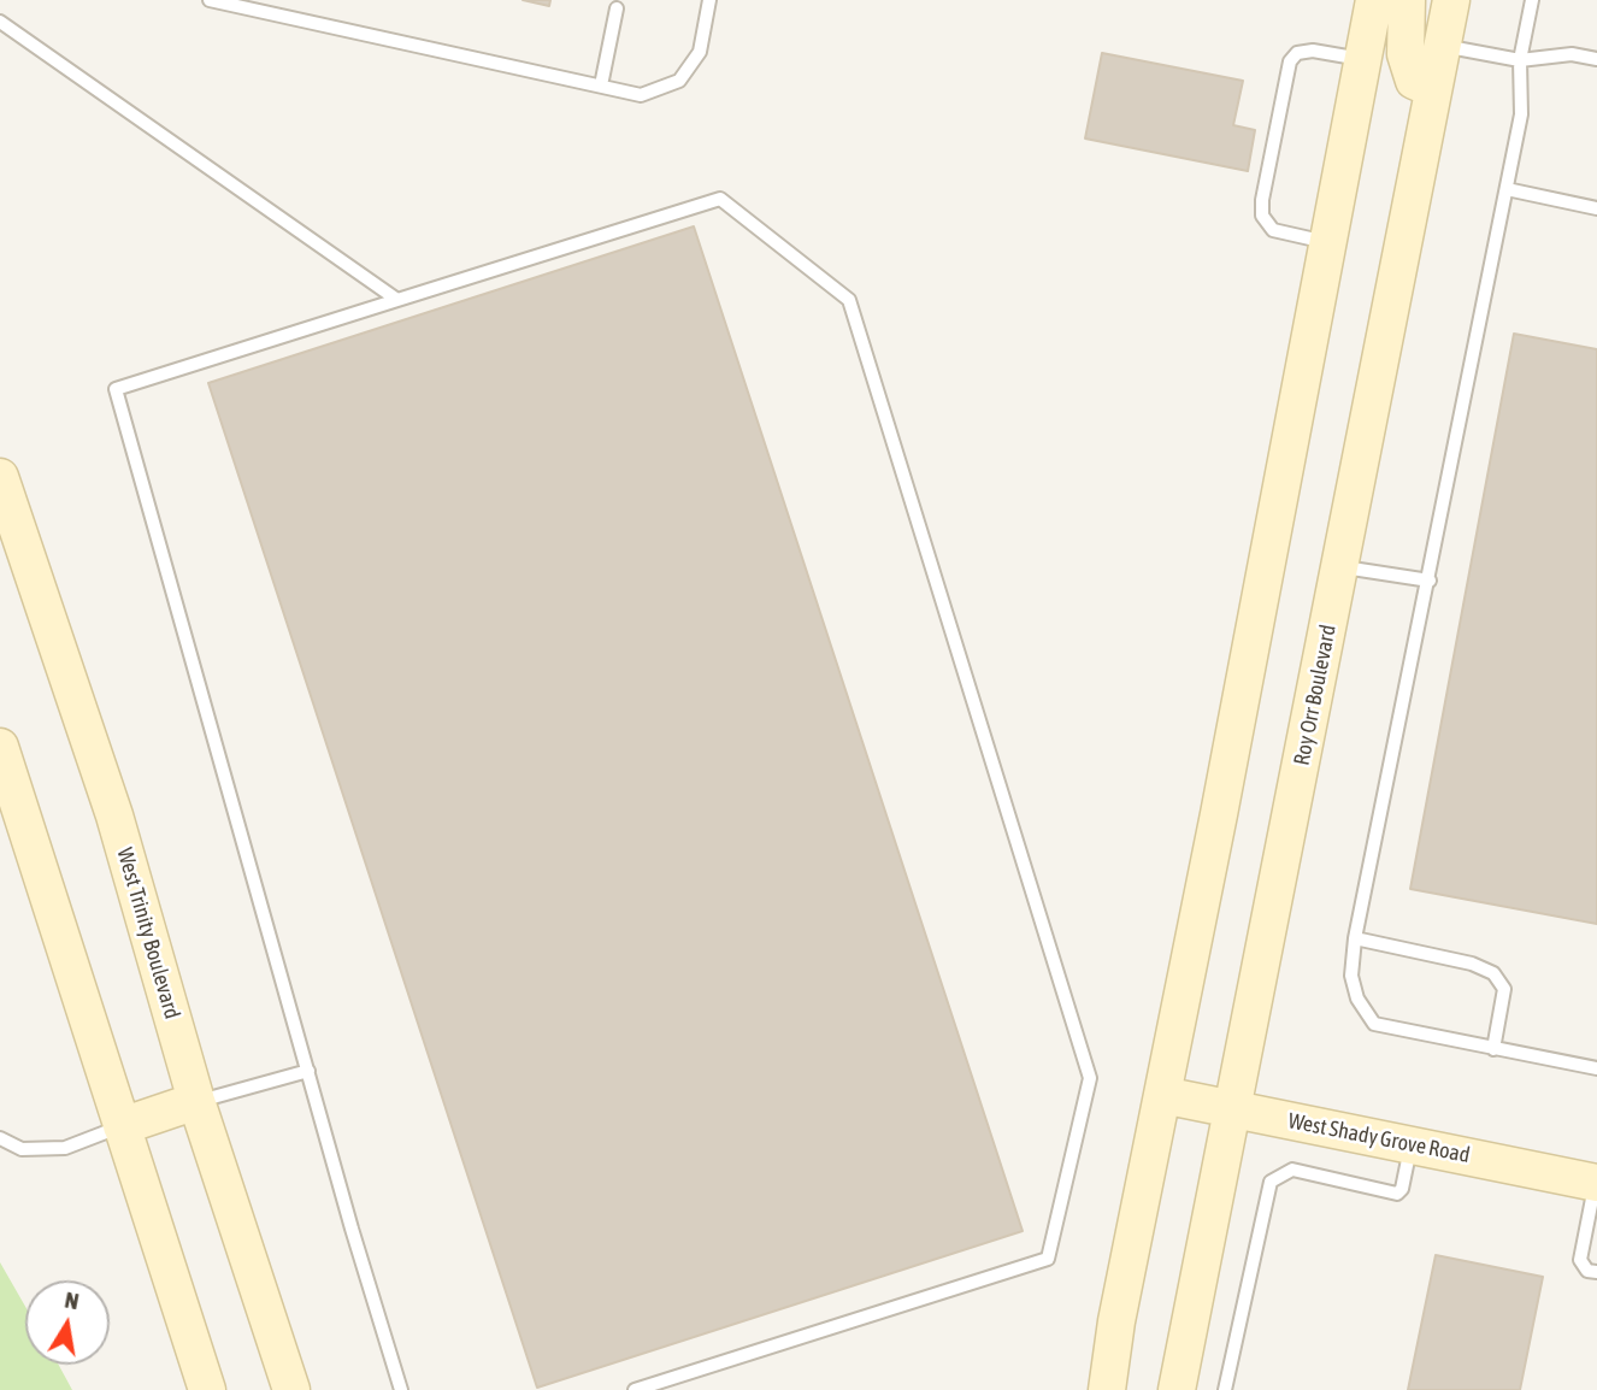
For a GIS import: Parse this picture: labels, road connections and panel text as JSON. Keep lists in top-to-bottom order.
{
  "streets": {
    "main road": ["Roy Orr Boulevard", "West Trinity Boulevard", "West Shady Grove Road"]
  },
  "crossings": [
    ["Roy Orr Boulevard", "West Shady Grove Road"]
  ],
  "north": "top"
}
